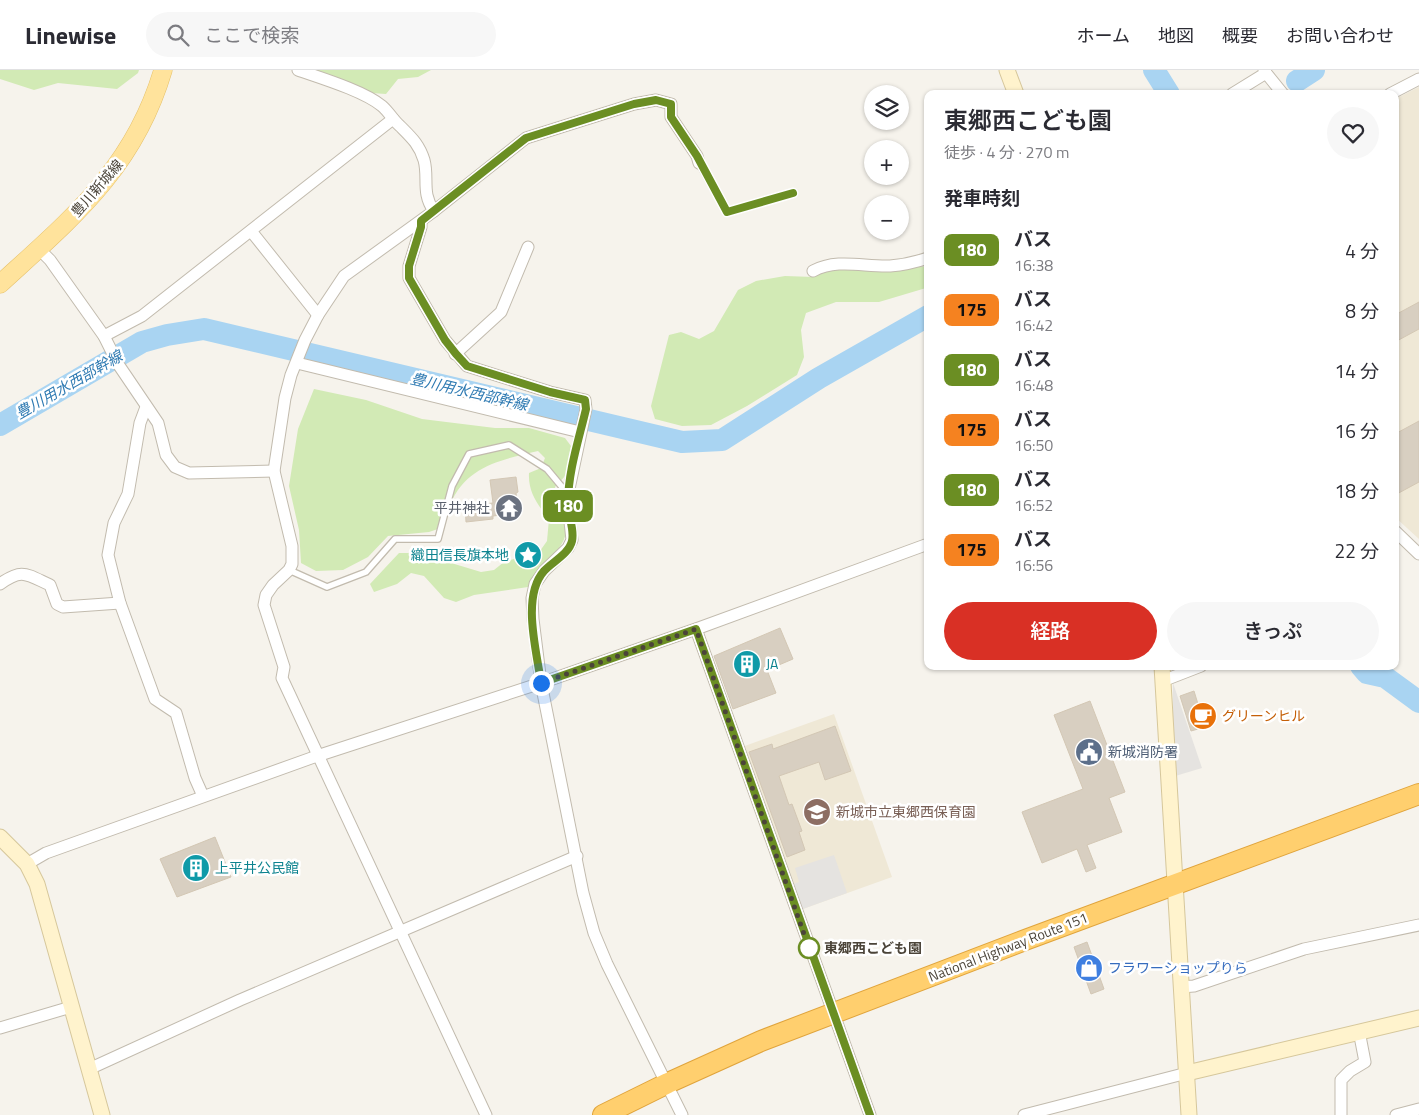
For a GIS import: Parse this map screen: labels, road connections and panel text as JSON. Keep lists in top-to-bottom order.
{
  "streets": {
    "highway": ["National Highway Route 151"],
    "main road": ["豊川新城線"]
  },
  "water": ["豊川用水西部幹線"],
  "places": {
    "temple": ["平井神社"],
    "place": ["織田信長旗本地"],
    "building": ["JA", "上平井公民館"],
    "cafe": ["グリーンヒル"],
    "public building": ["新城消防署"],
    "school or university": ["新城市立東郷西保育園"],
    "other": ["東郷西こども園"],
    "shop": ["フラワーショップりら"]
  },
  "lines": ["bus line 180"],
  "page": {
    "header": "Linewise",
    "search": "ここで検索",
    "nav": [
      "ホーム",
      "地図",
      "概要",
      "お問い合わせ"
    ],
    "on_map": "180",
    "map_buttons": ["+", "−"],
    "heading": [
      ["東郷西こども園", "徒歩 · 4 分 · 270 m"],
      "発車時刻"
    ],
    "list": [
      {
        "mark": "180",
        "name": "バス",
        "note": "16:38",
        "value": "4 分"
      },
      {
        "mark": "175",
        "name": "バス",
        "note": "16:42",
        "value": "8 分"
      },
      {
        "mark": "180",
        "name": "バス",
        "note": "16:48",
        "value": "14 分"
      },
      {
        "mark": "175",
        "name": "バス",
        "note": "16:50",
        "value": "16 分"
      },
      {
        "mark": "180",
        "name": "バス",
        "note": "16:52",
        "value": "18 分"
      },
      {
        "mark": "175",
        "name": "バス",
        "note": "16:56",
        "value": "22 分"
      }
    ],
    "buttons": ["経路", "きっぷ"]
  }
}
